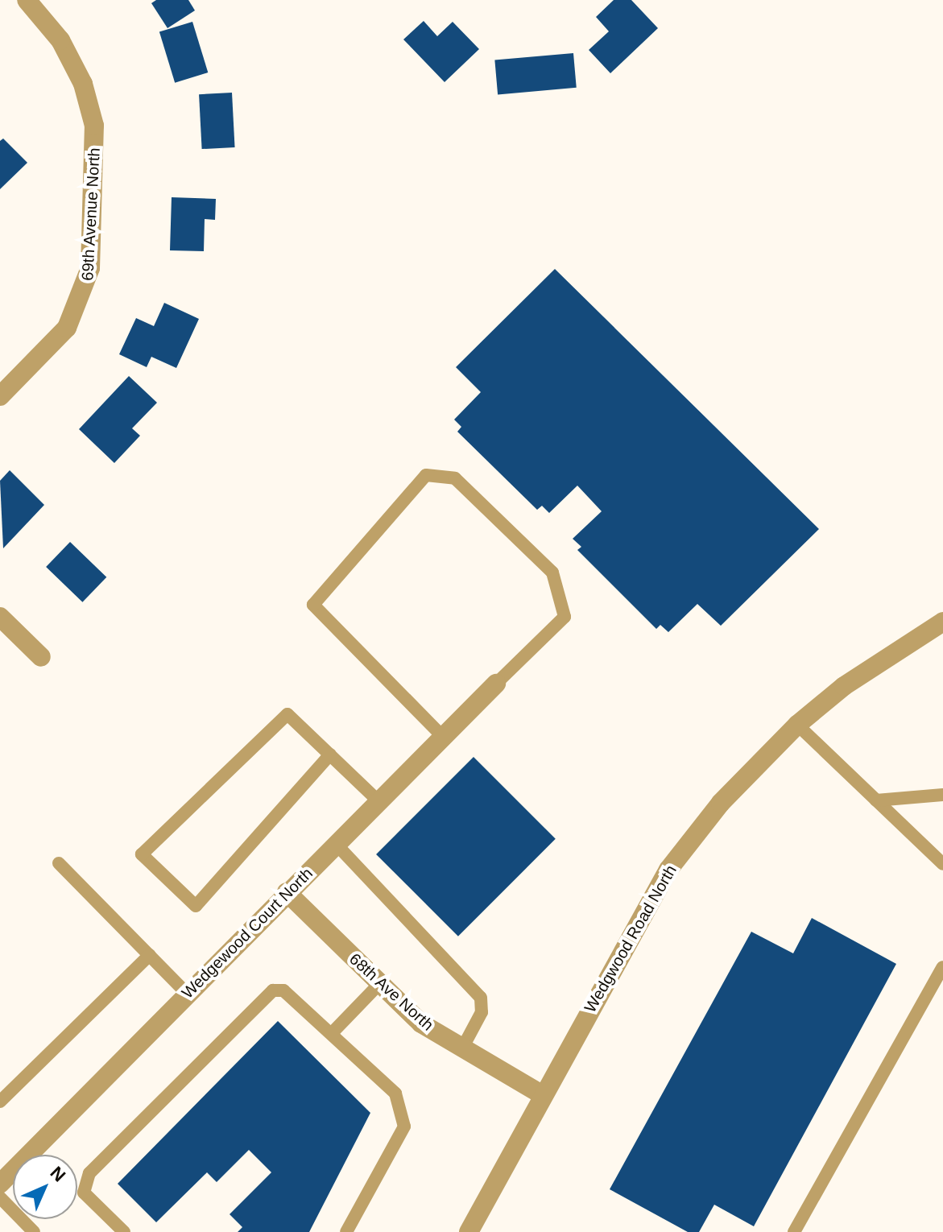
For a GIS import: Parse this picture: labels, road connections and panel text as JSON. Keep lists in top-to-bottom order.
{
  "streets": {
    "street": [
      "69th Avenue North",
      "Wedgewood Court North",
      "Wedgwood Road North",
      "68th Ave North"
    ]
  },
  "crossings": [
    ["Wedgewood Court North", "68th Ave North"],
    ["Wedgwood Road North", "68th Ave North"]
  ],
  "north": "top right"
}
